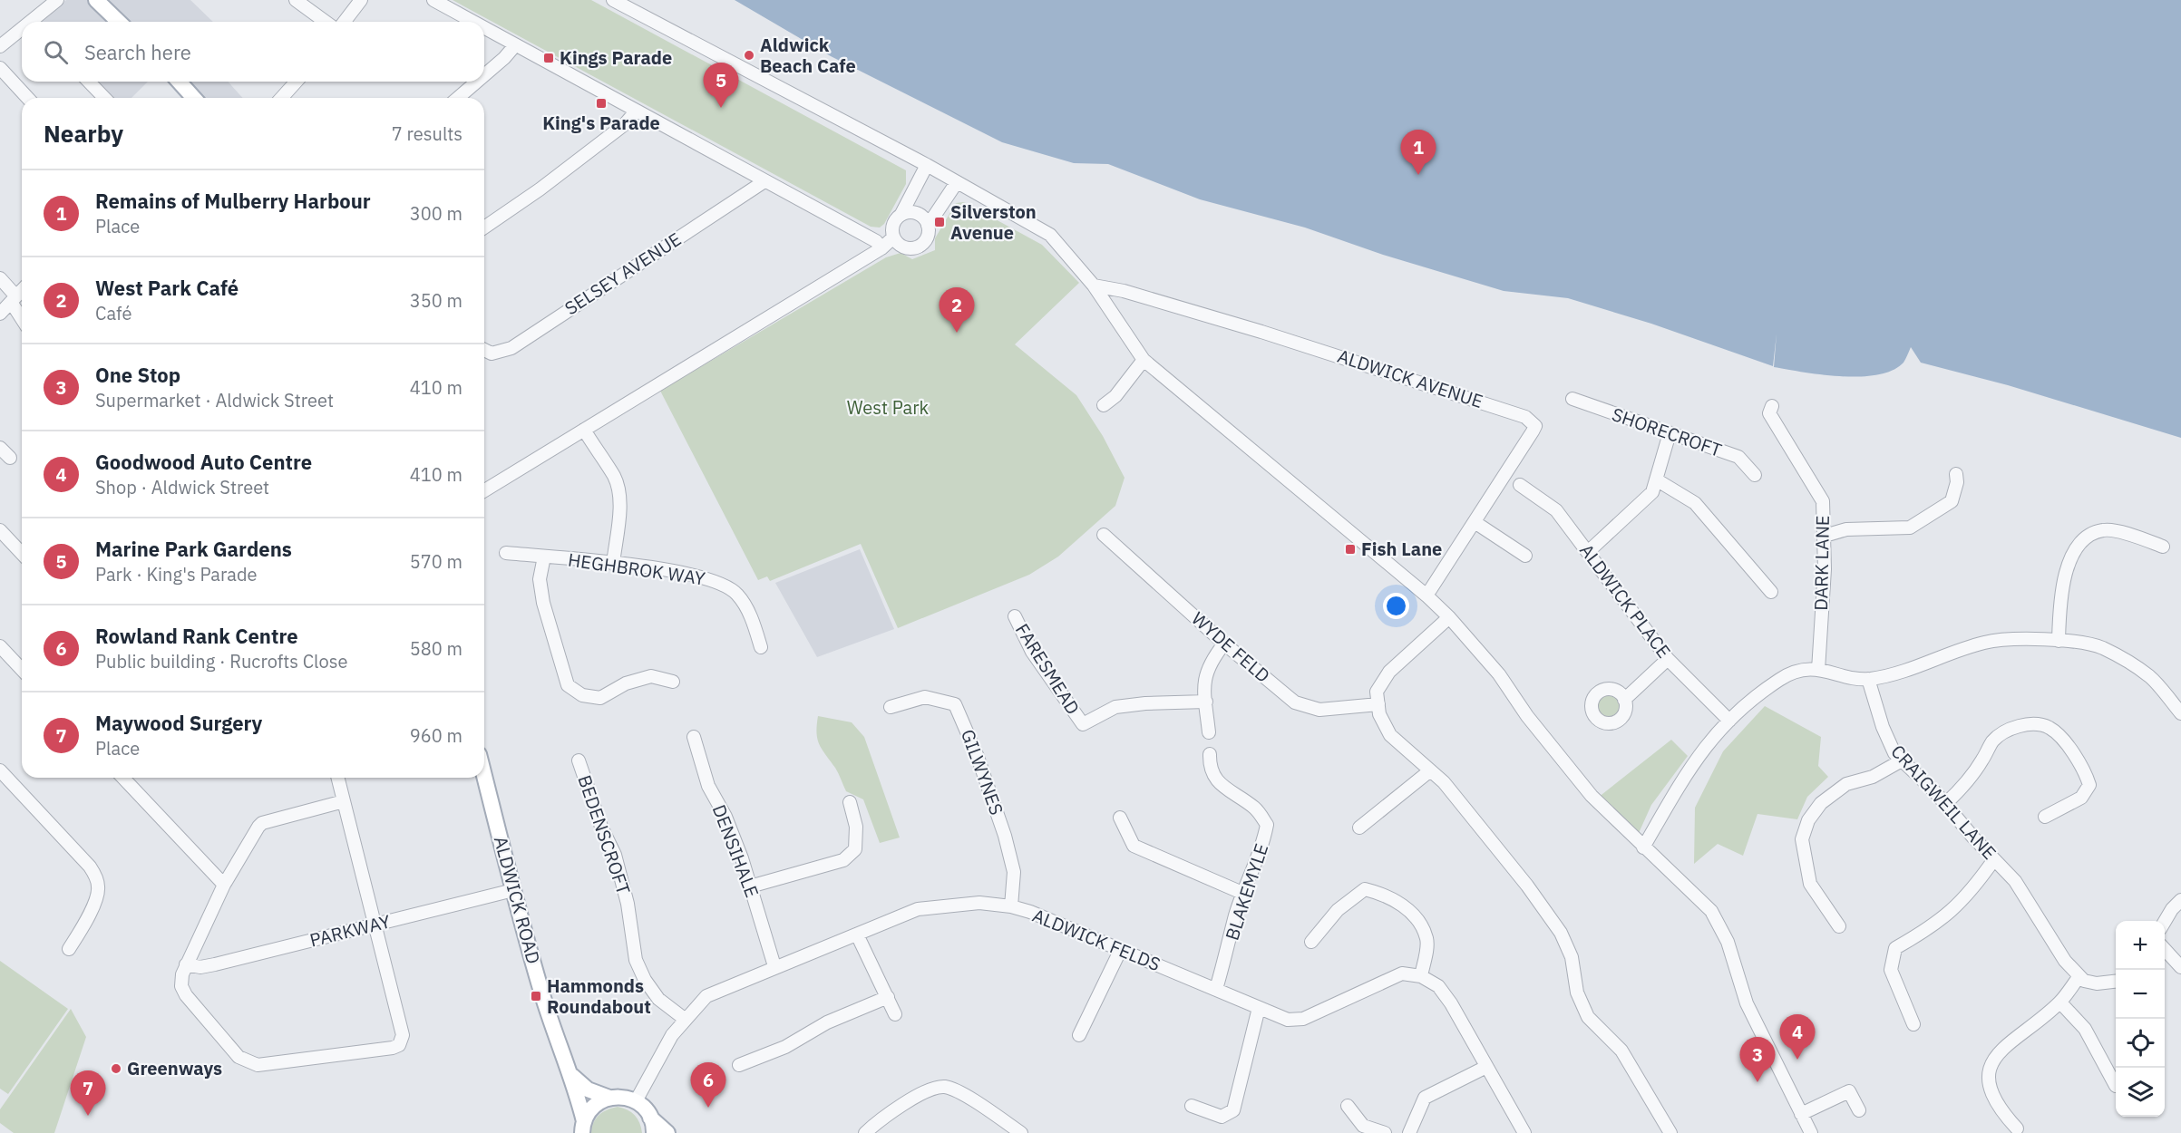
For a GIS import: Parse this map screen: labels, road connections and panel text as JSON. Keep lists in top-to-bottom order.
{
  "streets": {
    "main road": ["ALDWICK ROAD"],
    "street": [
      "SELSEY AVENUE",
      "ALDWICK AVENUE",
      "SHORECROFT",
      "DARK LANE",
      "HEGHBROK WAY",
      "ALDWICK PLACE",
      "WYDE FELD",
      "FARESMEAD",
      "GILWYNES",
      "CRAIGWEIL LANE",
      "BEDENSCROFT",
      "DENSIHALE",
      "BLAKEMYLE",
      "PARKWAY",
      "ALDWICK FELDS"
    ]
  },
  "crossings": [
    ["GILWYNES", "ALDWICK FELDS"],
    ["BEDENSCROFT", "ALDWICK FELDS"],
    ["DENSIHALE", "ALDWICK FELDS"],
    ["BLAKEMYLE", "ALDWICK FELDS"],
    ["ALDWICK ROAD", "PARKWAY"]
  ],
  "parks": ["West Park"],
  "places": {
    "other": ["Aldwick Beach Cafe", "Greenways"],
    "transit": [
      "Kings Parade",
      "King's Parade",
      "Silverston Avenue",
      "Fish Lane",
      "Hammonds Roundabout"
    ]
  },
  "page": {
    "search": "Search here",
    "pins": [
      "5",
      "1",
      "2",
      "4",
      "3",
      "6",
      "7"
    ],
    "heading": ["Nearby", "7 results"],
    "list": [
      {
        "mark": "1",
        "name": "Remains of Mulberry Harbour",
        "note": "Place",
        "value": "300 m"
      },
      {
        "mark": "2",
        "name": "West Park Café",
        "note": "Café",
        "value": "350 m"
      },
      {
        "mark": "3",
        "name": "One Stop",
        "note": "Supermarket · Aldwick Street",
        "value": "410 m"
      },
      {
        "mark": "4",
        "name": "Goodwood Auto Centre",
        "note": "Shop · Aldwick Street",
        "value": "410 m"
      },
      {
        "mark": "5",
        "name": "Marine Park Gardens",
        "note": "Park · King's Parade",
        "value": "570 m"
      },
      {
        "mark": "6",
        "name": "Rowland Rank Centre",
        "note": "Public building · Rucrofts Close",
        "value": "580 m"
      },
      {
        "mark": "7",
        "name": "Maywood Surgery",
        "note": "Place",
        "value": "960 m"
      }
    ],
    "map_buttons": ["+", "−"]
  }
}
